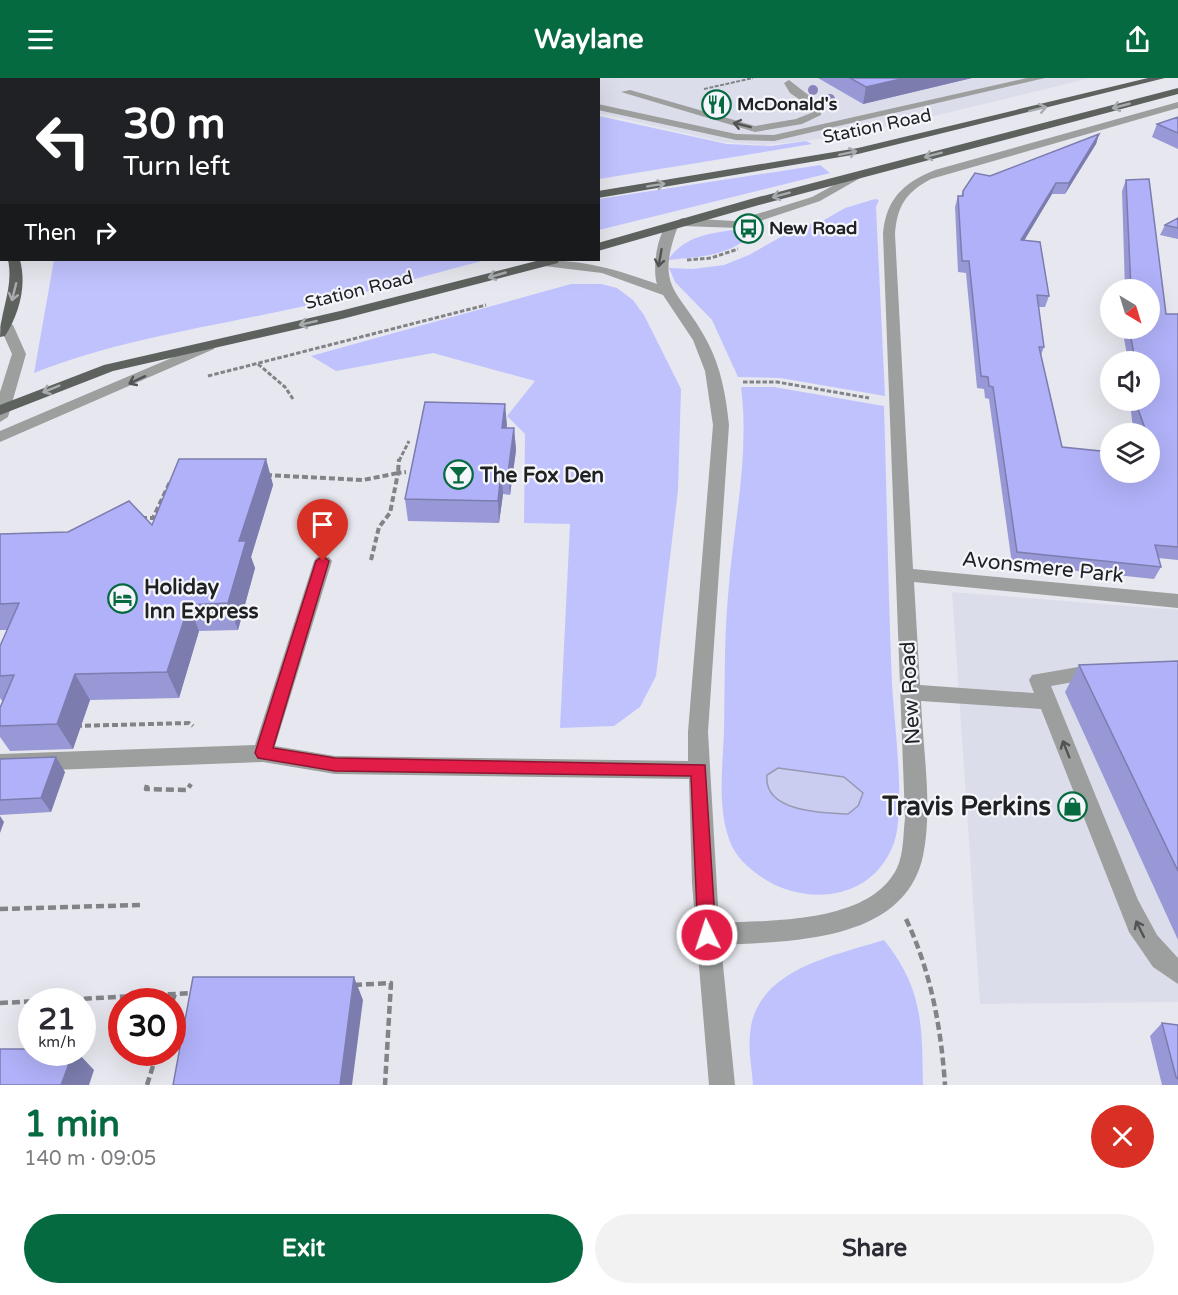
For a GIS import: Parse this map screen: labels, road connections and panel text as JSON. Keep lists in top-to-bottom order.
{
  "streets": {
    "main road": ["Station Road"],
    "street": ["Avonsmere Park", "New Road"]
  },
  "crossings": [
    ["Avonsmere Park", "New Road"]
  ],
  "places": {
    "restaurant": ["McDonald's"],
    "bus stop": ["New Road"],
    "bar": ["The Fox Den"],
    "hotel": ["Holiday Inn Express"],
    "shop": ["Travis Perkins"]
  },
  "north": "bottom right",
  "page": {
    "header": "Waylane",
    "turn": ["30 m", "Turn left"],
    "then": "Then",
    "speed": "21 km/h",
    "limit": "30",
    "heading": ["1 min", "140 m · 09:05"],
    "buttons": ["Exit", "Share"]
  }
}
